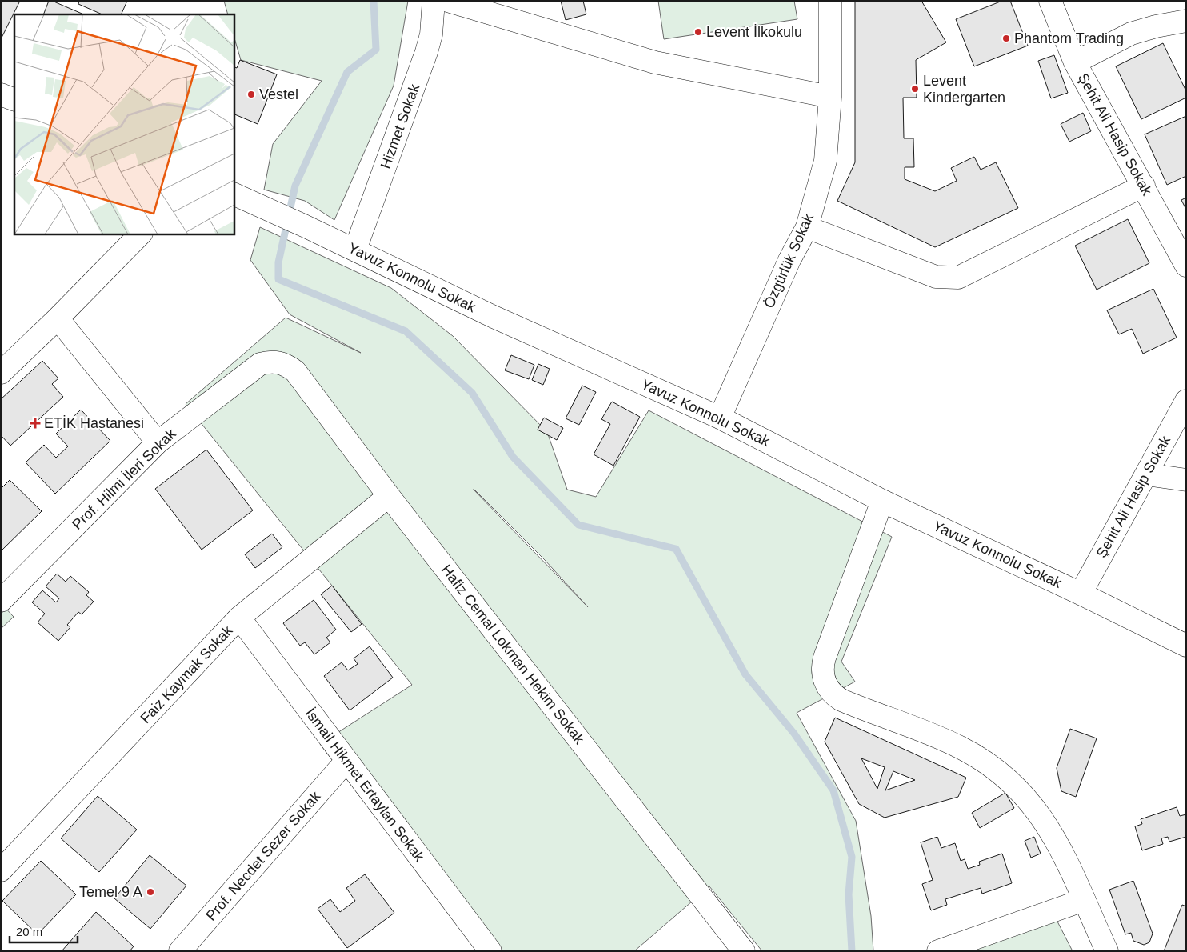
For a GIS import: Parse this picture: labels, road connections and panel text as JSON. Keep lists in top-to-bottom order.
{
  "streets": {
    "street": [
      "Hizmet Sokak",
      "Şehit Ali Hasip Sokak",
      "Özgürlük Sokak",
      "Yavuz Konnolu Sokak",
      "Prof. Hilmi İleri Sokak",
      "Hafiz Cemal Lokman Hekim Sokak",
      "Faiz Kaymak Sokak",
      "İsmail Hikmet Ertaylan Sokak",
      "Prof. Necdet Sezer Sokak"
    ]
  },
  "crossings": [
    ["Hizmet Sokak", "Yavuz Konnolu Sokak"],
    ["Şehit Ali Hasip Sokak", "Yavuz Konnolu Sokak"],
    ["Özgürlük Sokak", "Yavuz Konnolu Sokak"],
    ["Prof. Hilmi İleri Sokak", "Hafiz Cemal Lokman Hekim Sokak"],
    ["Hafiz Cemal Lokman Hekim Sokak", "Faiz Kaymak Sokak"],
    ["Faiz Kaymak Sokak", "İsmail Hikmet Ertaylan Sokak"],
    ["İsmail Hikmet Ertaylan Sokak", "Prof. Necdet Sezer Sokak"]
  ],
  "places": {
    "other": [
      "Levent İlkokulu",
      "Phantom Trading",
      "Levent Kindergarten",
      "Vestel",
      "Temel 9 A"
    ],
    "health": ["ETİK Hastanesi"]
  },
  "scale_bar": "20 m"
}
